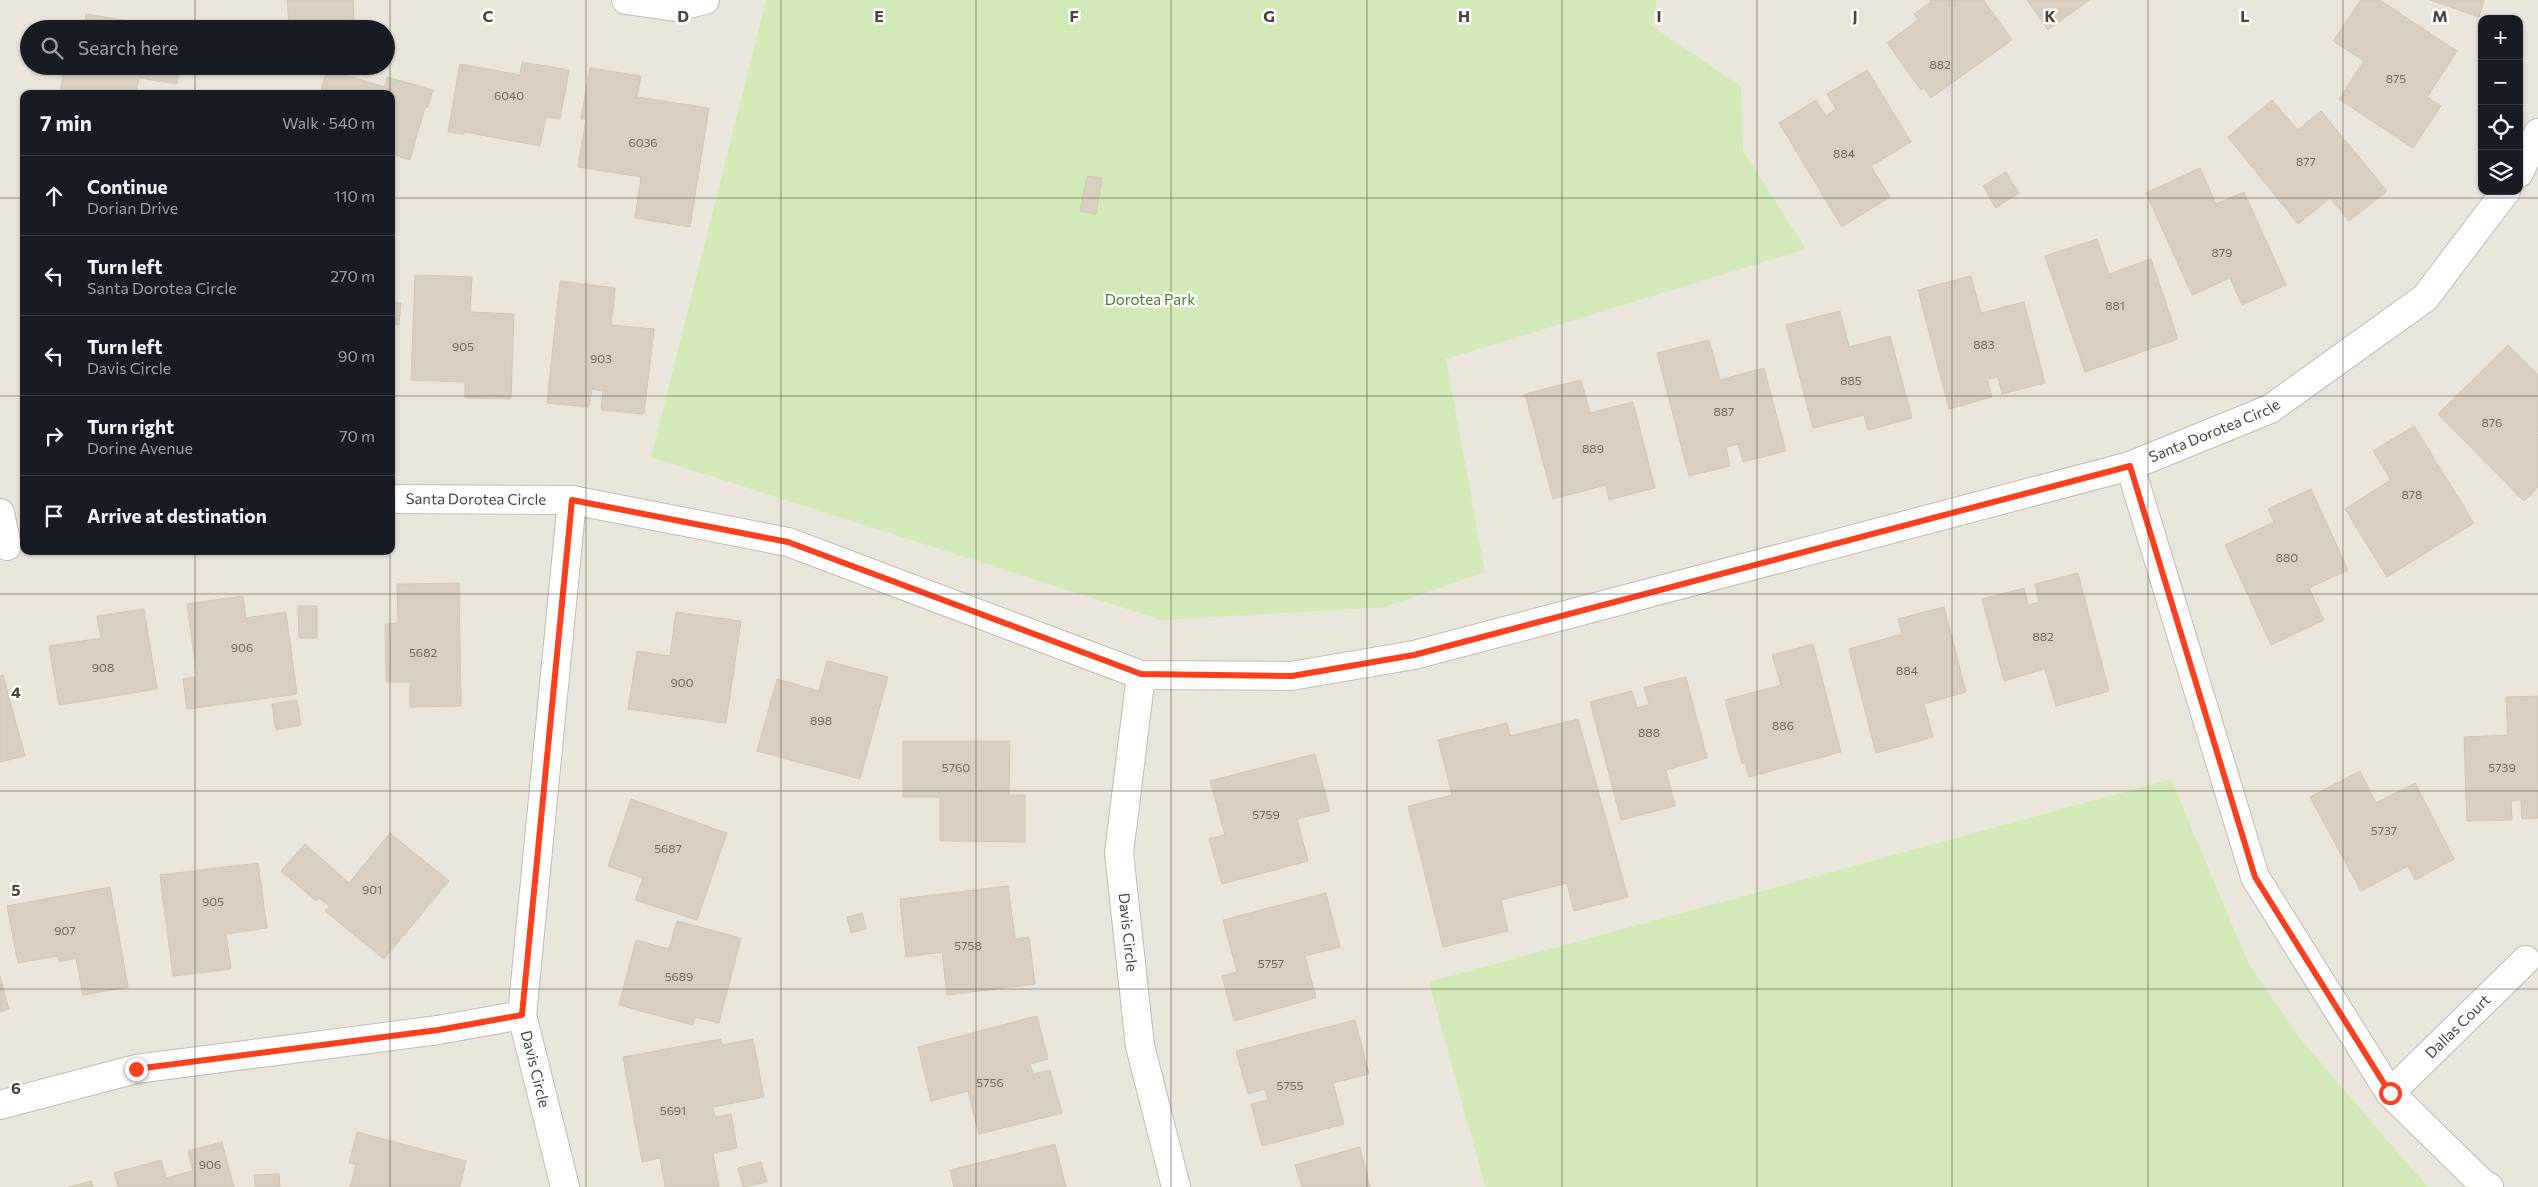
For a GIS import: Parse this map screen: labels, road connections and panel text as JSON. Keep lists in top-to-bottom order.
{
  "streets": {
    "street": ["Santa Dorotea Circle", "Davis Circle", "Dallas Court"]
  },
  "crossings": [
    ["Santa Dorotea Circle", "Davis Circle"]
  ],
  "parks": ["Dorotea Park"],
  "house_numbers": [
    "882",
    "875",
    "6040",
    "6036",
    "884",
    "877",
    "879",
    "881",
    "883",
    "905",
    "903",
    "885",
    "887",
    "876",
    "889",
    "878",
    "880",
    "882",
    "906",
    "5682",
    "908",
    "884",
    "900",
    "898",
    "886",
    "888",
    "5760",
    "5739",
    "5759",
    "5737",
    "5687",
    "901",
    "905",
    "907",
    "5758",
    "5757",
    "5689",
    "5756",
    "5755",
    "5691",
    "906"
  ],
  "page": {
    "map_buttons": ["+", "−"],
    "search": "Search here",
    "heading": ["7 min", "Walk · 540 m"],
    "list": [
      ["Continue", "Dorian Drive", "110 m"],
      ["Turn left", "Santa Dorotea Circle", "270 m"],
      ["Turn left", "Davis Circle", "90 m"],
      ["Turn right", "Dorine Avenue", "70 m"],
      "Arrive at destination"
    ]
  },
  "grid": {
    "columns": [
      "C",
      "D",
      "E",
      "F",
      "G",
      "H",
      "I",
      "J",
      "K",
      "L",
      "M"
    ],
    "rows": ["4", "5", "6"]
  }
}
